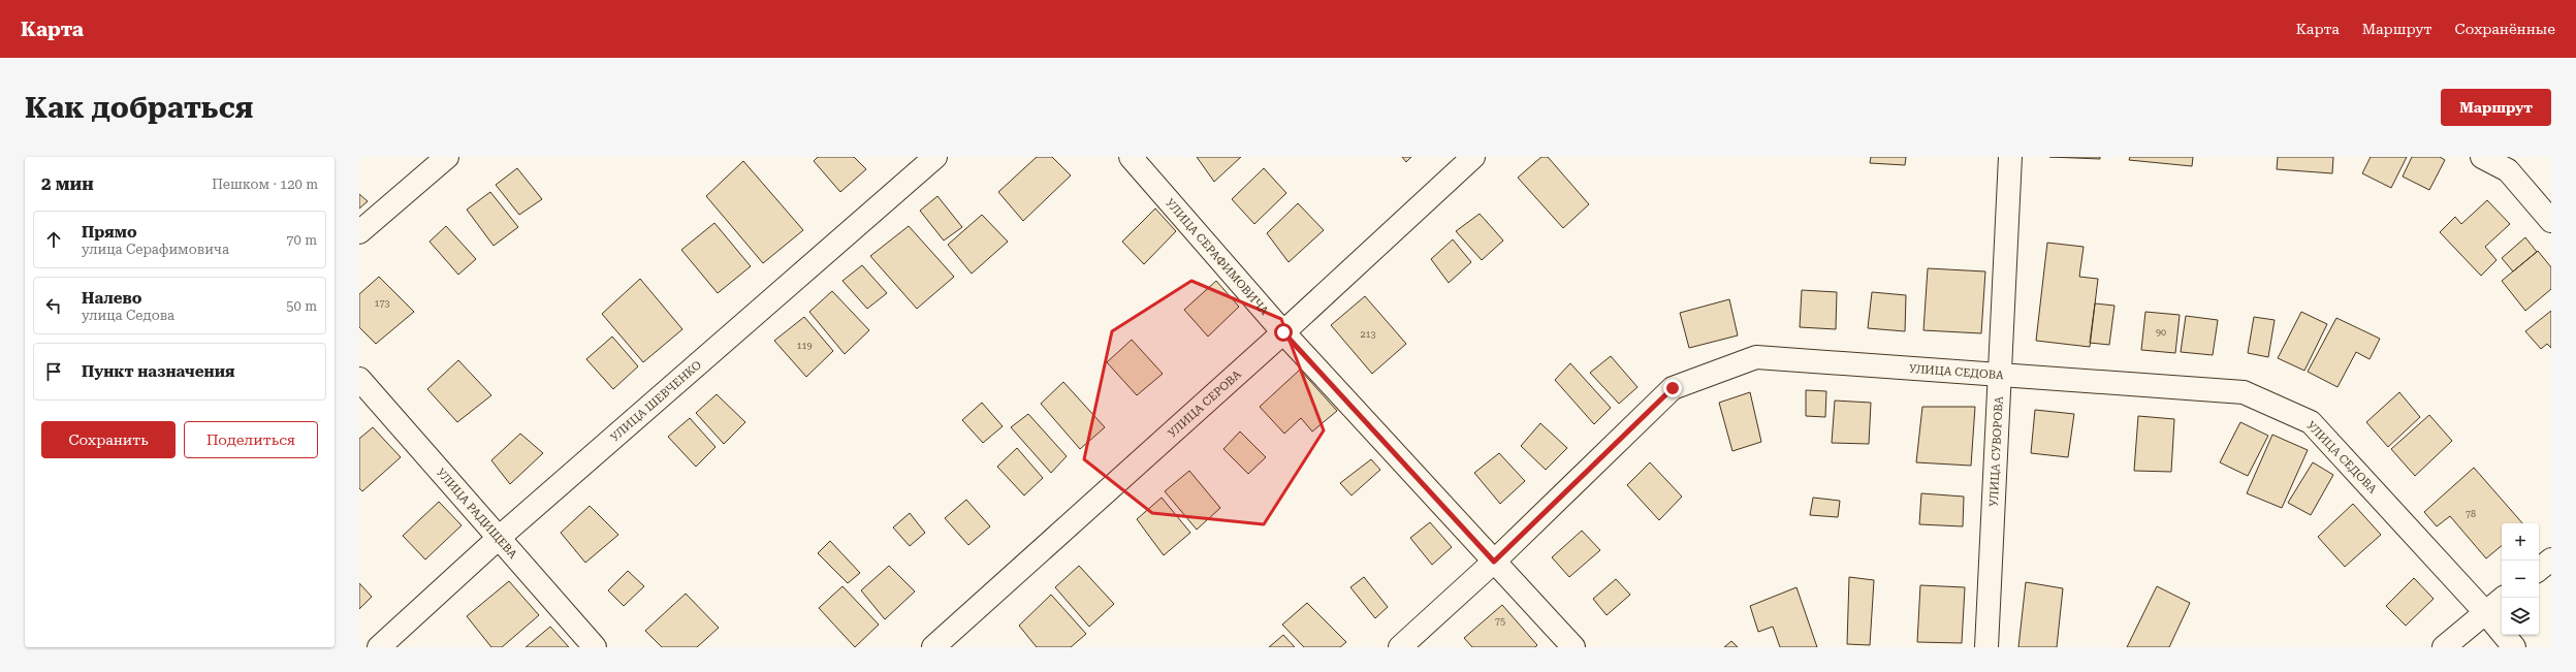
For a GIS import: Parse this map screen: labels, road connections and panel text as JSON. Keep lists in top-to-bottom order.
{
  "streets": {
    "street": [
      "УЛИЦА СЕРАФИМОВИЧА",
      "УЛИЦА СЕДОВА",
      "УЛИЦА ШЕВЧЕНКО",
      "УЛИЦА СЕРОВА",
      "УЛИЦА СУВОРОВА",
      "УЛИЦА РАДИЩЕВА"
    ]
  },
  "crossings": [
    ["УЛИЦА СЕРАФИМОВИЧА", "УЛИЦА СЕДОВА"],
    ["УЛИЦА СЕРАФИМОВИЧА", "УЛИЦА СЕРОВА"],
    ["УЛИЦА СЕДОВА", "УЛИЦА СУВОРОВА"],
    ["УЛИЦА ШЕВЧЕНКО", "УЛИЦА РАДИЩЕВА"]
  ],
  "house_numbers": [
    "173",
    "90",
    "213",
    "119",
    "78",
    "75"
  ],
  "page": {
    "header": "Карта",
    "nav": ["Карта", "Маршрут", "Сохранённые"],
    "buttons": [
      "Маршрут",
      ["Сохранить", "Поделиться"]
    ],
    "title": "Как добраться",
    "heading": ["2 мин", "Пешком · 120 m"],
    "list": [
      ["Прямо", "улица Серафимовича", "70 m"],
      ["Налево", "улица Седова", "50 m"],
      "Пункт назначения"
    ],
    "map_buttons": ["+", "−"]
  }
}
